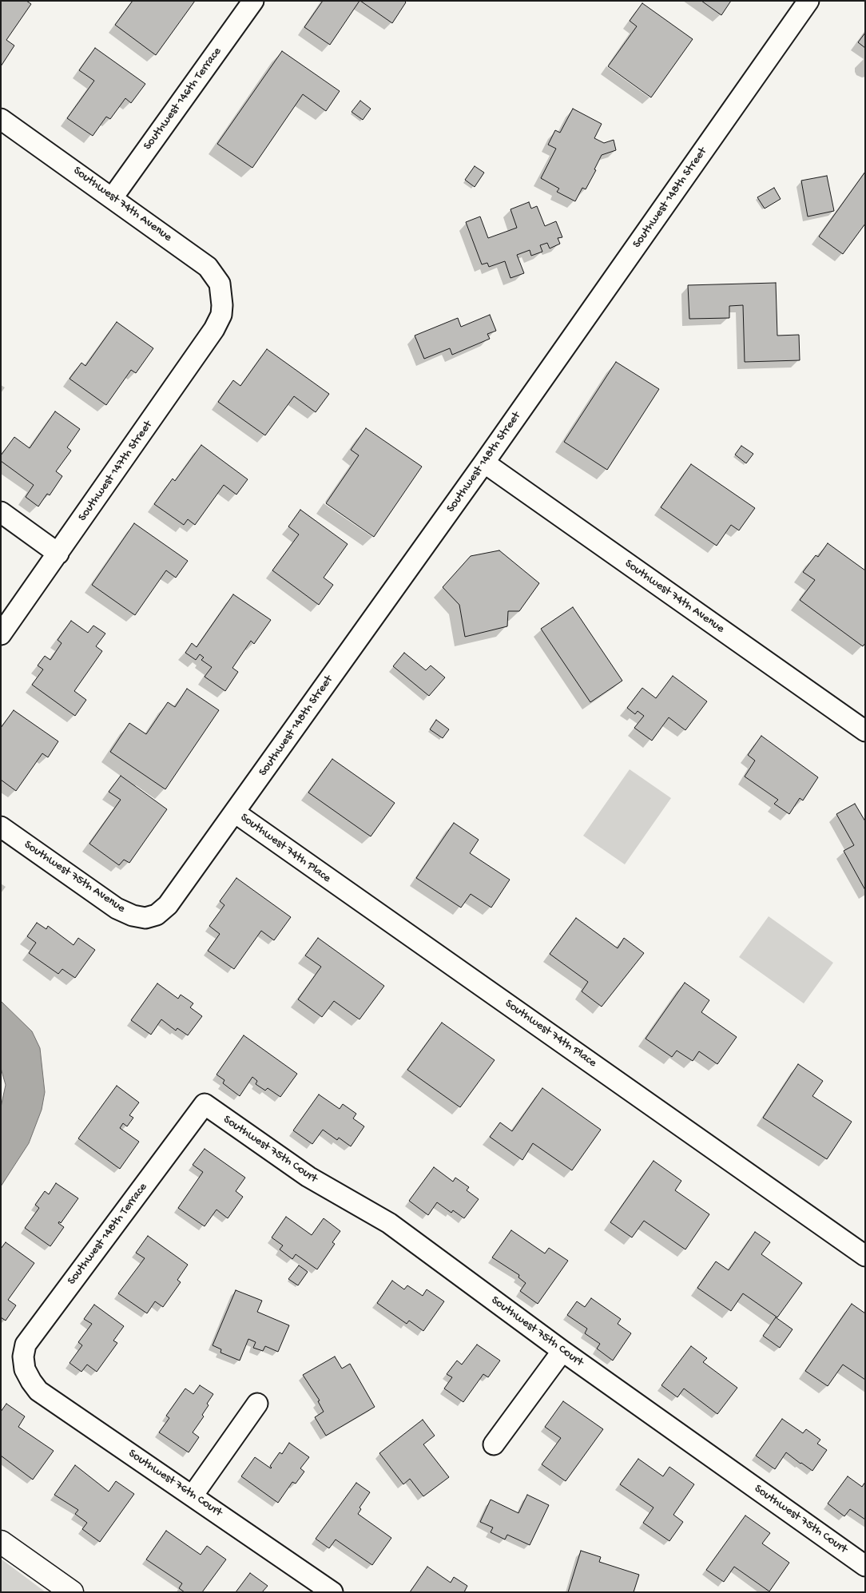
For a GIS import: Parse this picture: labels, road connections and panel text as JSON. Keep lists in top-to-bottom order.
{
  "streets": {
    "street": [
      "Southwest 146th Terrace",
      "Southwest 148th Street",
      "Southwest 74th Avenue",
      "Southwest 147th Street",
      "Southwest 74th Place",
      "Southwest 75th Avenue",
      "Southwest 75th Court",
      "Southwest 148th Terrace",
      "Southwest 76th Court"
    ]
  },
  "crossings": [
    ["Southwest 146th Terrace", "Southwest 74th Avenue"],
    ["Southwest 148th Street", "Southwest 74th Avenue"],
    ["Southwest 148th Street", "Southwest 74th Place"],
    ["Southwest 148th Street", "Southwest 75th Avenue"],
    ["Southwest 74th Avenue", "Southwest 147th Street"],
    ["Southwest 75th Court", "Southwest 148th Terrace"],
    ["Southwest 148th Terrace", "Southwest 76th Court"]
  ]
}
